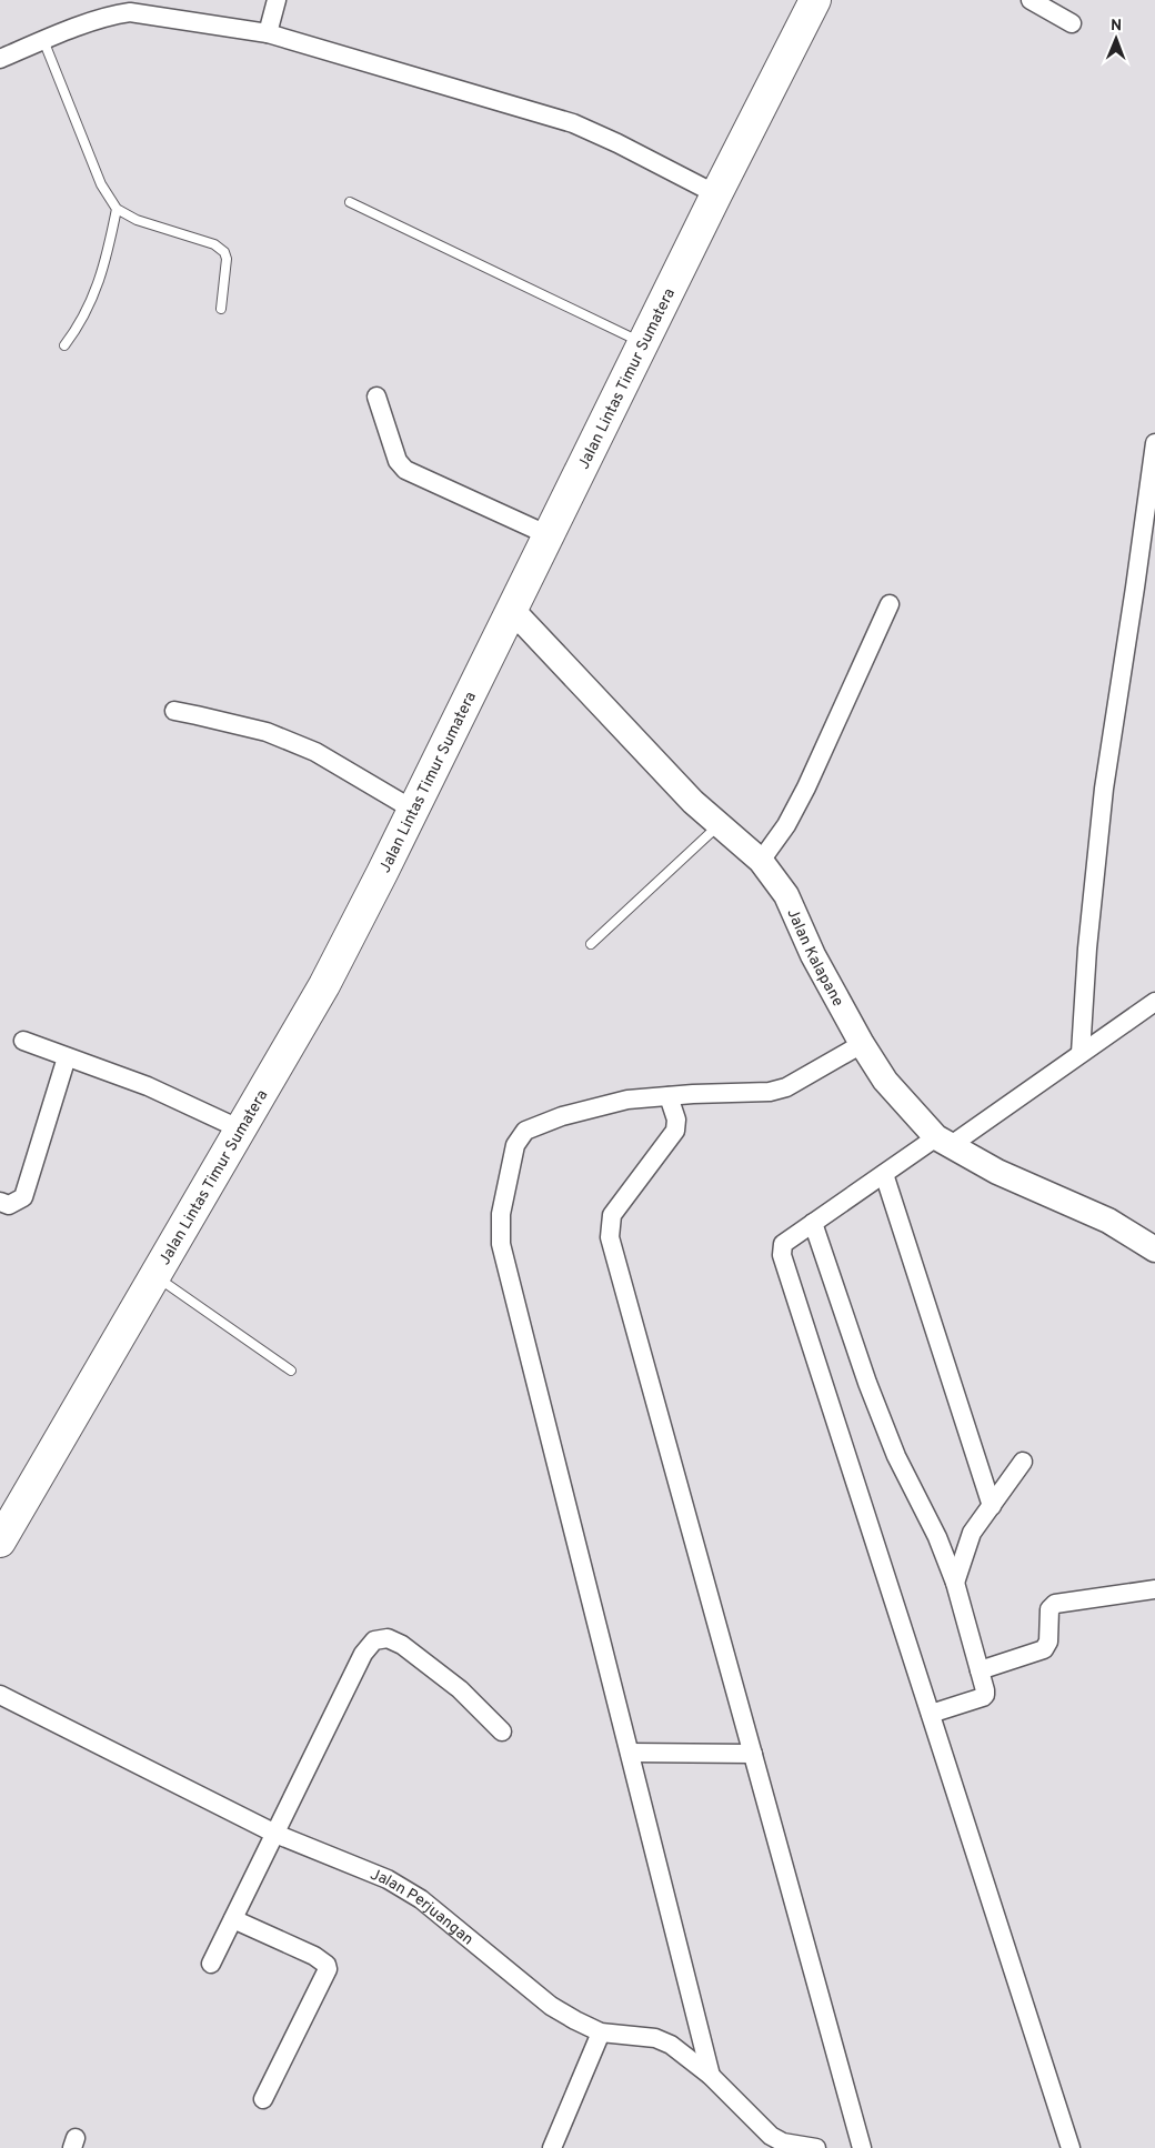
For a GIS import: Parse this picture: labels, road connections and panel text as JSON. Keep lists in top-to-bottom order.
{
  "streets": {
    "highway": ["Jalan Lintas Timur Sumatera"],
    "street": ["Jalan Kalapane", "Jalan Perjuangan"]
  },
  "crossings": [
    ["Jalan Lintas Timur Sumatera", "Jalan Kalapane"]
  ],
  "north": "top"
}
